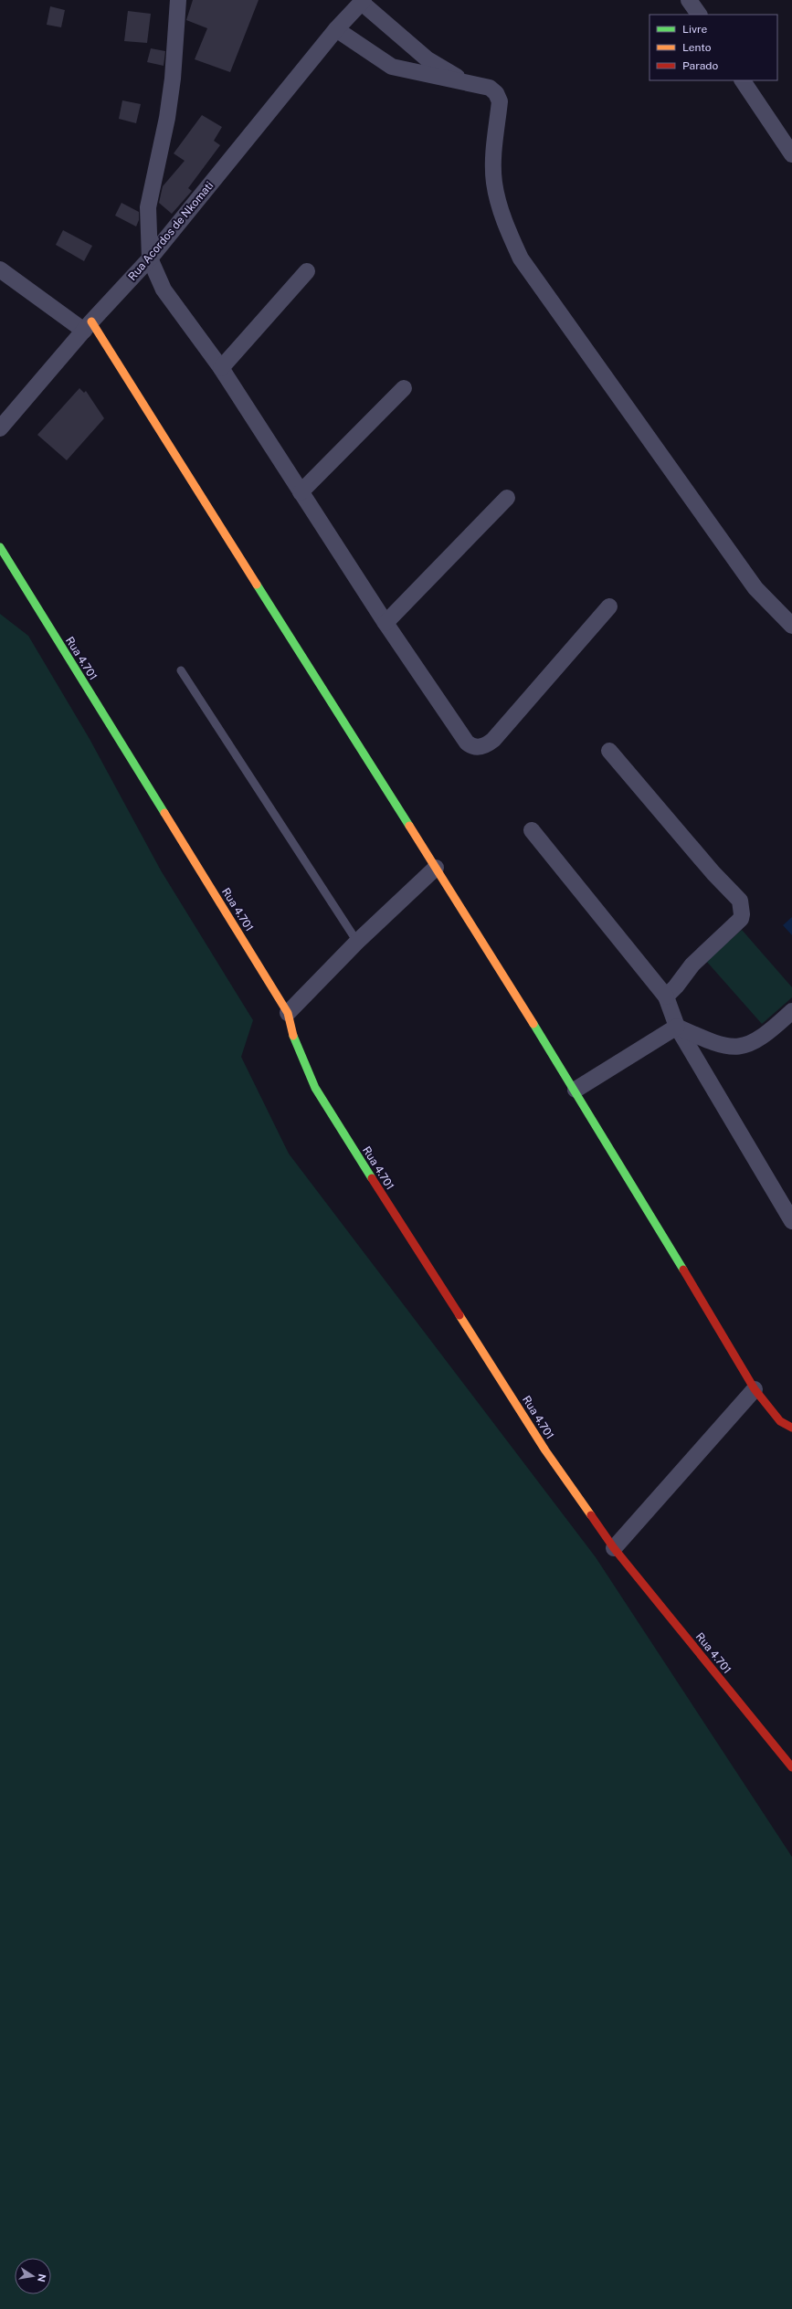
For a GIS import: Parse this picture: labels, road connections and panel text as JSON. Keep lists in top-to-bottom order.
{
  "streets": {
    "street": ["Rua Acordos de Nkomati", "Rua 4.701"]
  },
  "legend": ["Livre", "Lento", "Parado"],
  "north": "right"
}
